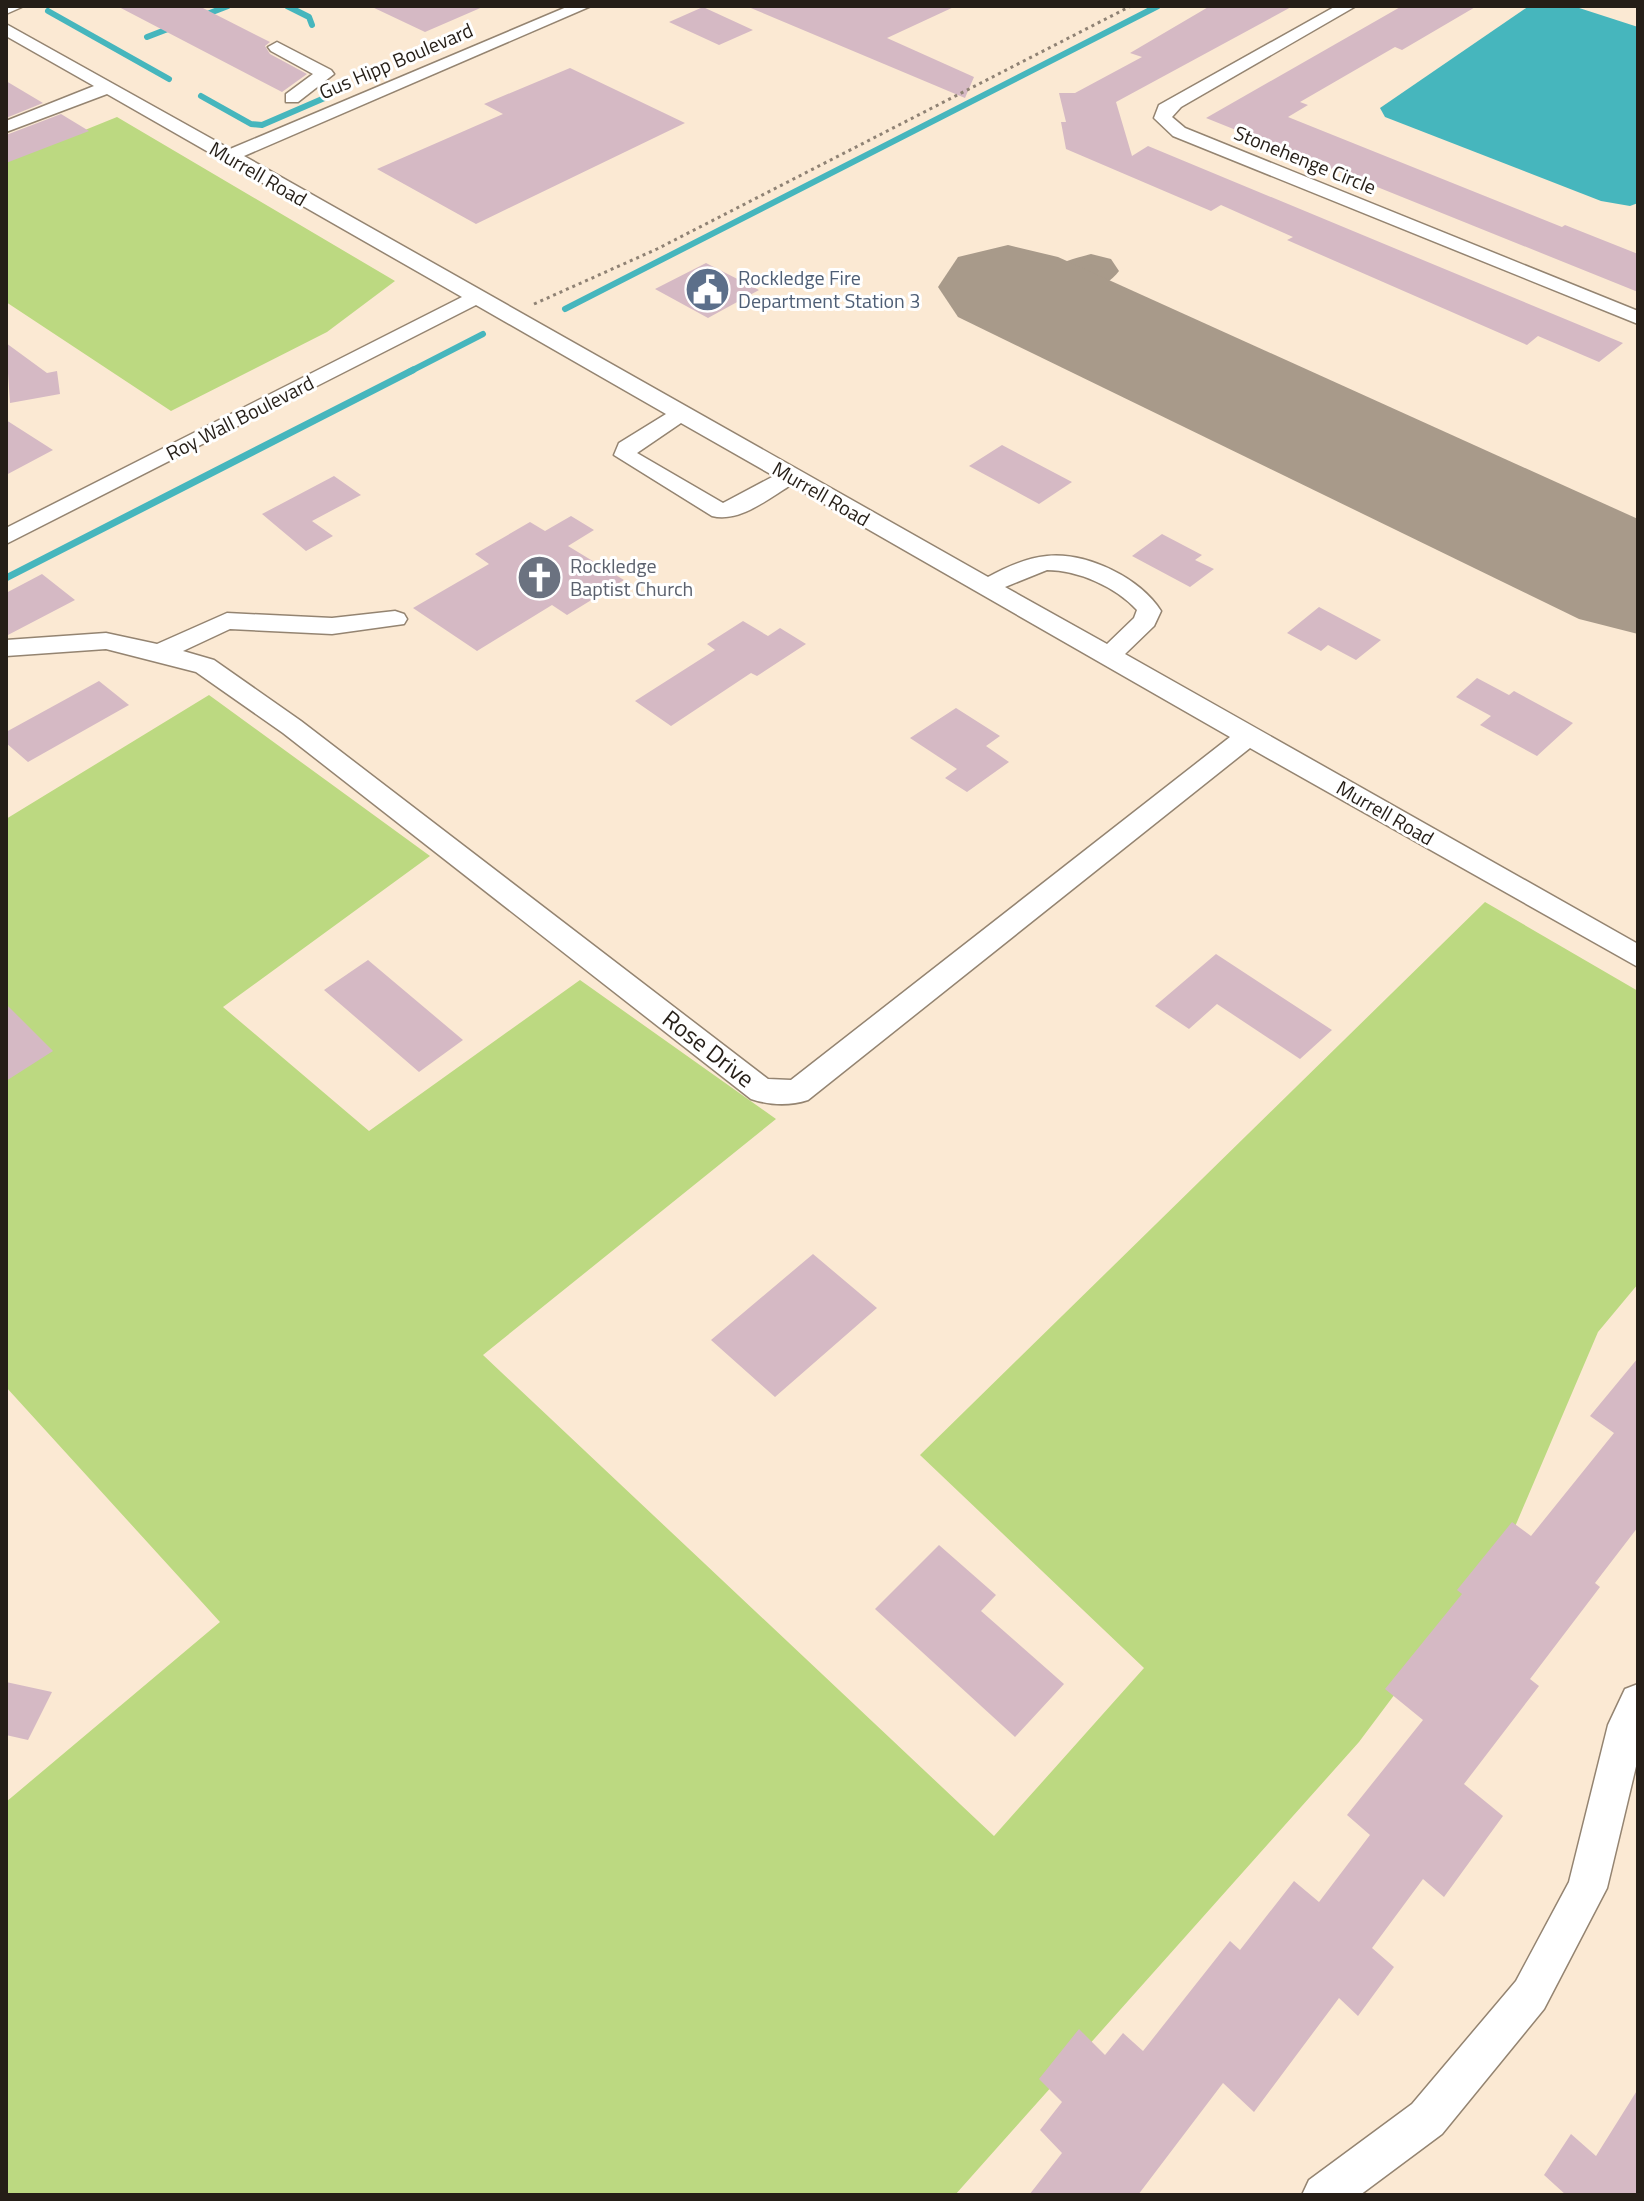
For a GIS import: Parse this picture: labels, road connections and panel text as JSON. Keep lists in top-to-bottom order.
{
  "streets": {
    "street": [
      "Gus Hipp Boulevard",
      "Stonehenge Circle",
      "Murrell Road",
      "Roy Wall Boulevard",
      "Rose Drive"
    ]
  },
  "crossings": [
    ["Gus Hipp Boulevard", "Murrell Road"],
    ["Murrell Road", "Roy Wall Boulevard"],
    ["Murrell Road", "Rose Drive"]
  ],
  "places": {
    "public building": ["Rockledge Fire Department Station 3"],
    "church": ["Rockledge Baptist Church"]
  }
}
